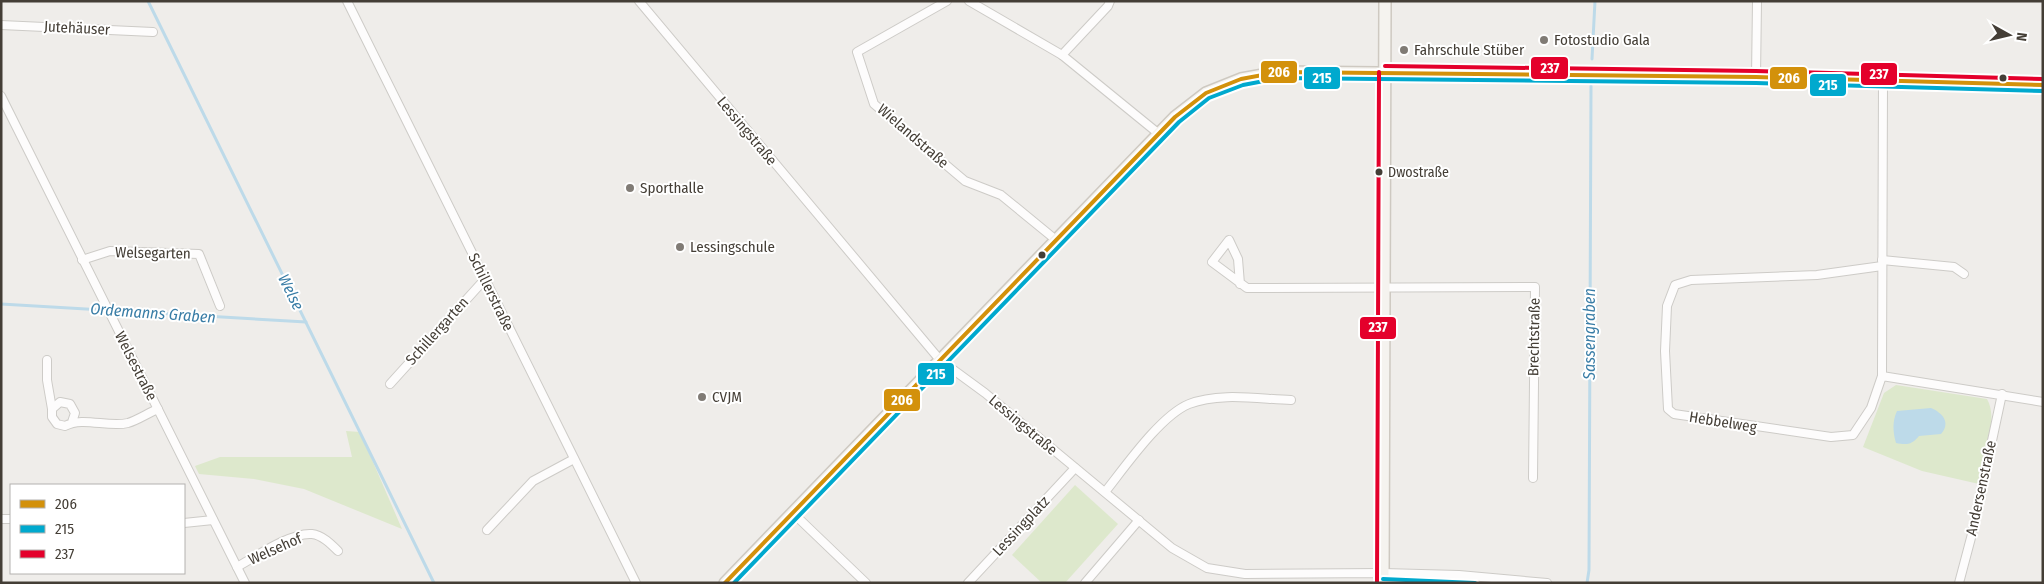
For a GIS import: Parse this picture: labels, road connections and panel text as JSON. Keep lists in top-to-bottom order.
{
  "streets": {
    "street": [
      "Jutehäuser",
      "Lessingstraße",
      "Wielandstraße",
      "Welsegarten",
      "Schillerstraße",
      "Schillergarten",
      "Brechtstraße",
      "Welsestraße",
      "Hebbelweg",
      "Andersenstraße",
      "Lessingplatz",
      "Welsehof"
    ]
  },
  "crossings": [
    ["Lessingstraße", "Lessingplatz"],
    ["Welsegarten", "Welsestraße"],
    ["Schillerstraße", "Schillergarten"],
    ["Welsestraße", "Welsehof"]
  ],
  "water": ["Welse", "Ordemanns Graben", "Sassengraben"],
  "places": [
    "Fotostudio Gala",
    "Fahrschule Stüber",
    "Dwostraße",
    "Sporthalle",
    "Lessingschule",
    "CVJM"
  ],
  "lines": ["transit line 237", "transit line 206", "transit line 215"],
  "legend": ["206", "215", "237"],
  "north": "right"
}
